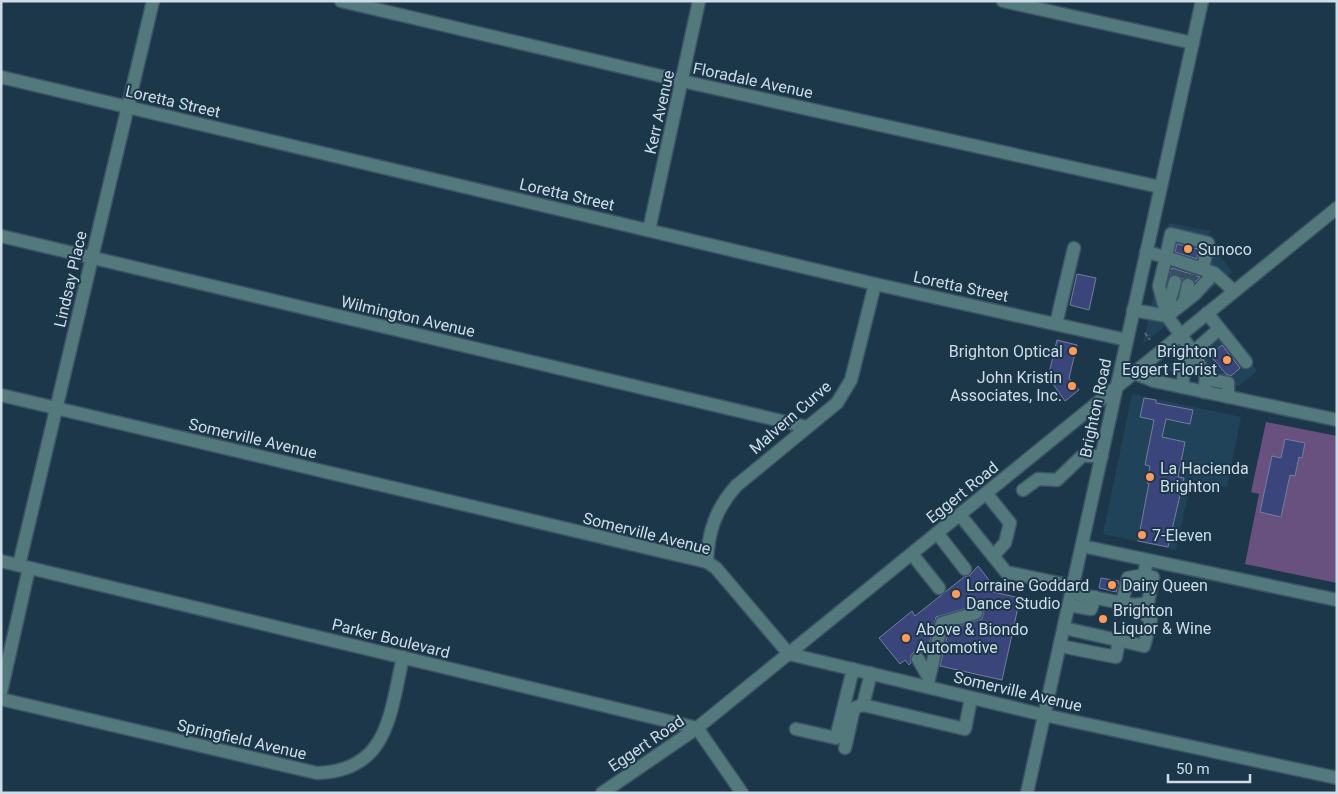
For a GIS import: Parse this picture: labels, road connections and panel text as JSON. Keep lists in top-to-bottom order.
{
  "streets": {
    "street": [
      "Floradale Avenue",
      "Loretta Street",
      "Kerr Avenue",
      "Lindsay Place",
      "Wilmington Avenue",
      "Brighton Road",
      "Malvern Curve",
      "Somerville Avenue",
      "Eggert Road",
      "Parker Boulevard",
      "Springfield Avenue"
    ]
  },
  "crossings": [
    ["Floradale Avenue", "Kerr Avenue"],
    ["Floradale Avenue", "Brighton Road"],
    ["Loretta Street", "Kerr Avenue"],
    ["Loretta Street", "Lindsay Place"],
    ["Loretta Street", "Brighton Road"],
    ["Loretta Street", "Malvern Curve"],
    ["Lindsay Place", "Wilmington Avenue"],
    ["Lindsay Place", "Somerville Avenue"],
    ["Lindsay Place", "Parker Boulevard"],
    ["Wilmington Avenue", "Malvern Curve"],
    ["Brighton Road", "Somerville Avenue"],
    ["Brighton Road", "Eggert Road"],
    ["Malvern Curve", "Somerville Avenue"],
    ["Somerville Avenue", "Eggert Road"],
    ["Eggert Road", "Parker Boulevard"],
    ["Parker Boulevard", "Springfield Avenue"]
  ],
  "places": [
    "Sunoco",
    "Brighton Optical",
    "Brighton Eggert Florist",
    "John Kristin Associates, Inc.",
    "La Hacienda Brighton",
    "7-Eleven",
    "Dairy Queen",
    "Lorraine Goddard Dance Studio",
    "Brighton Liquor & Wine",
    "Above & Biondo Automotive"
  ],
  "scale_bar": "50 m"
}
